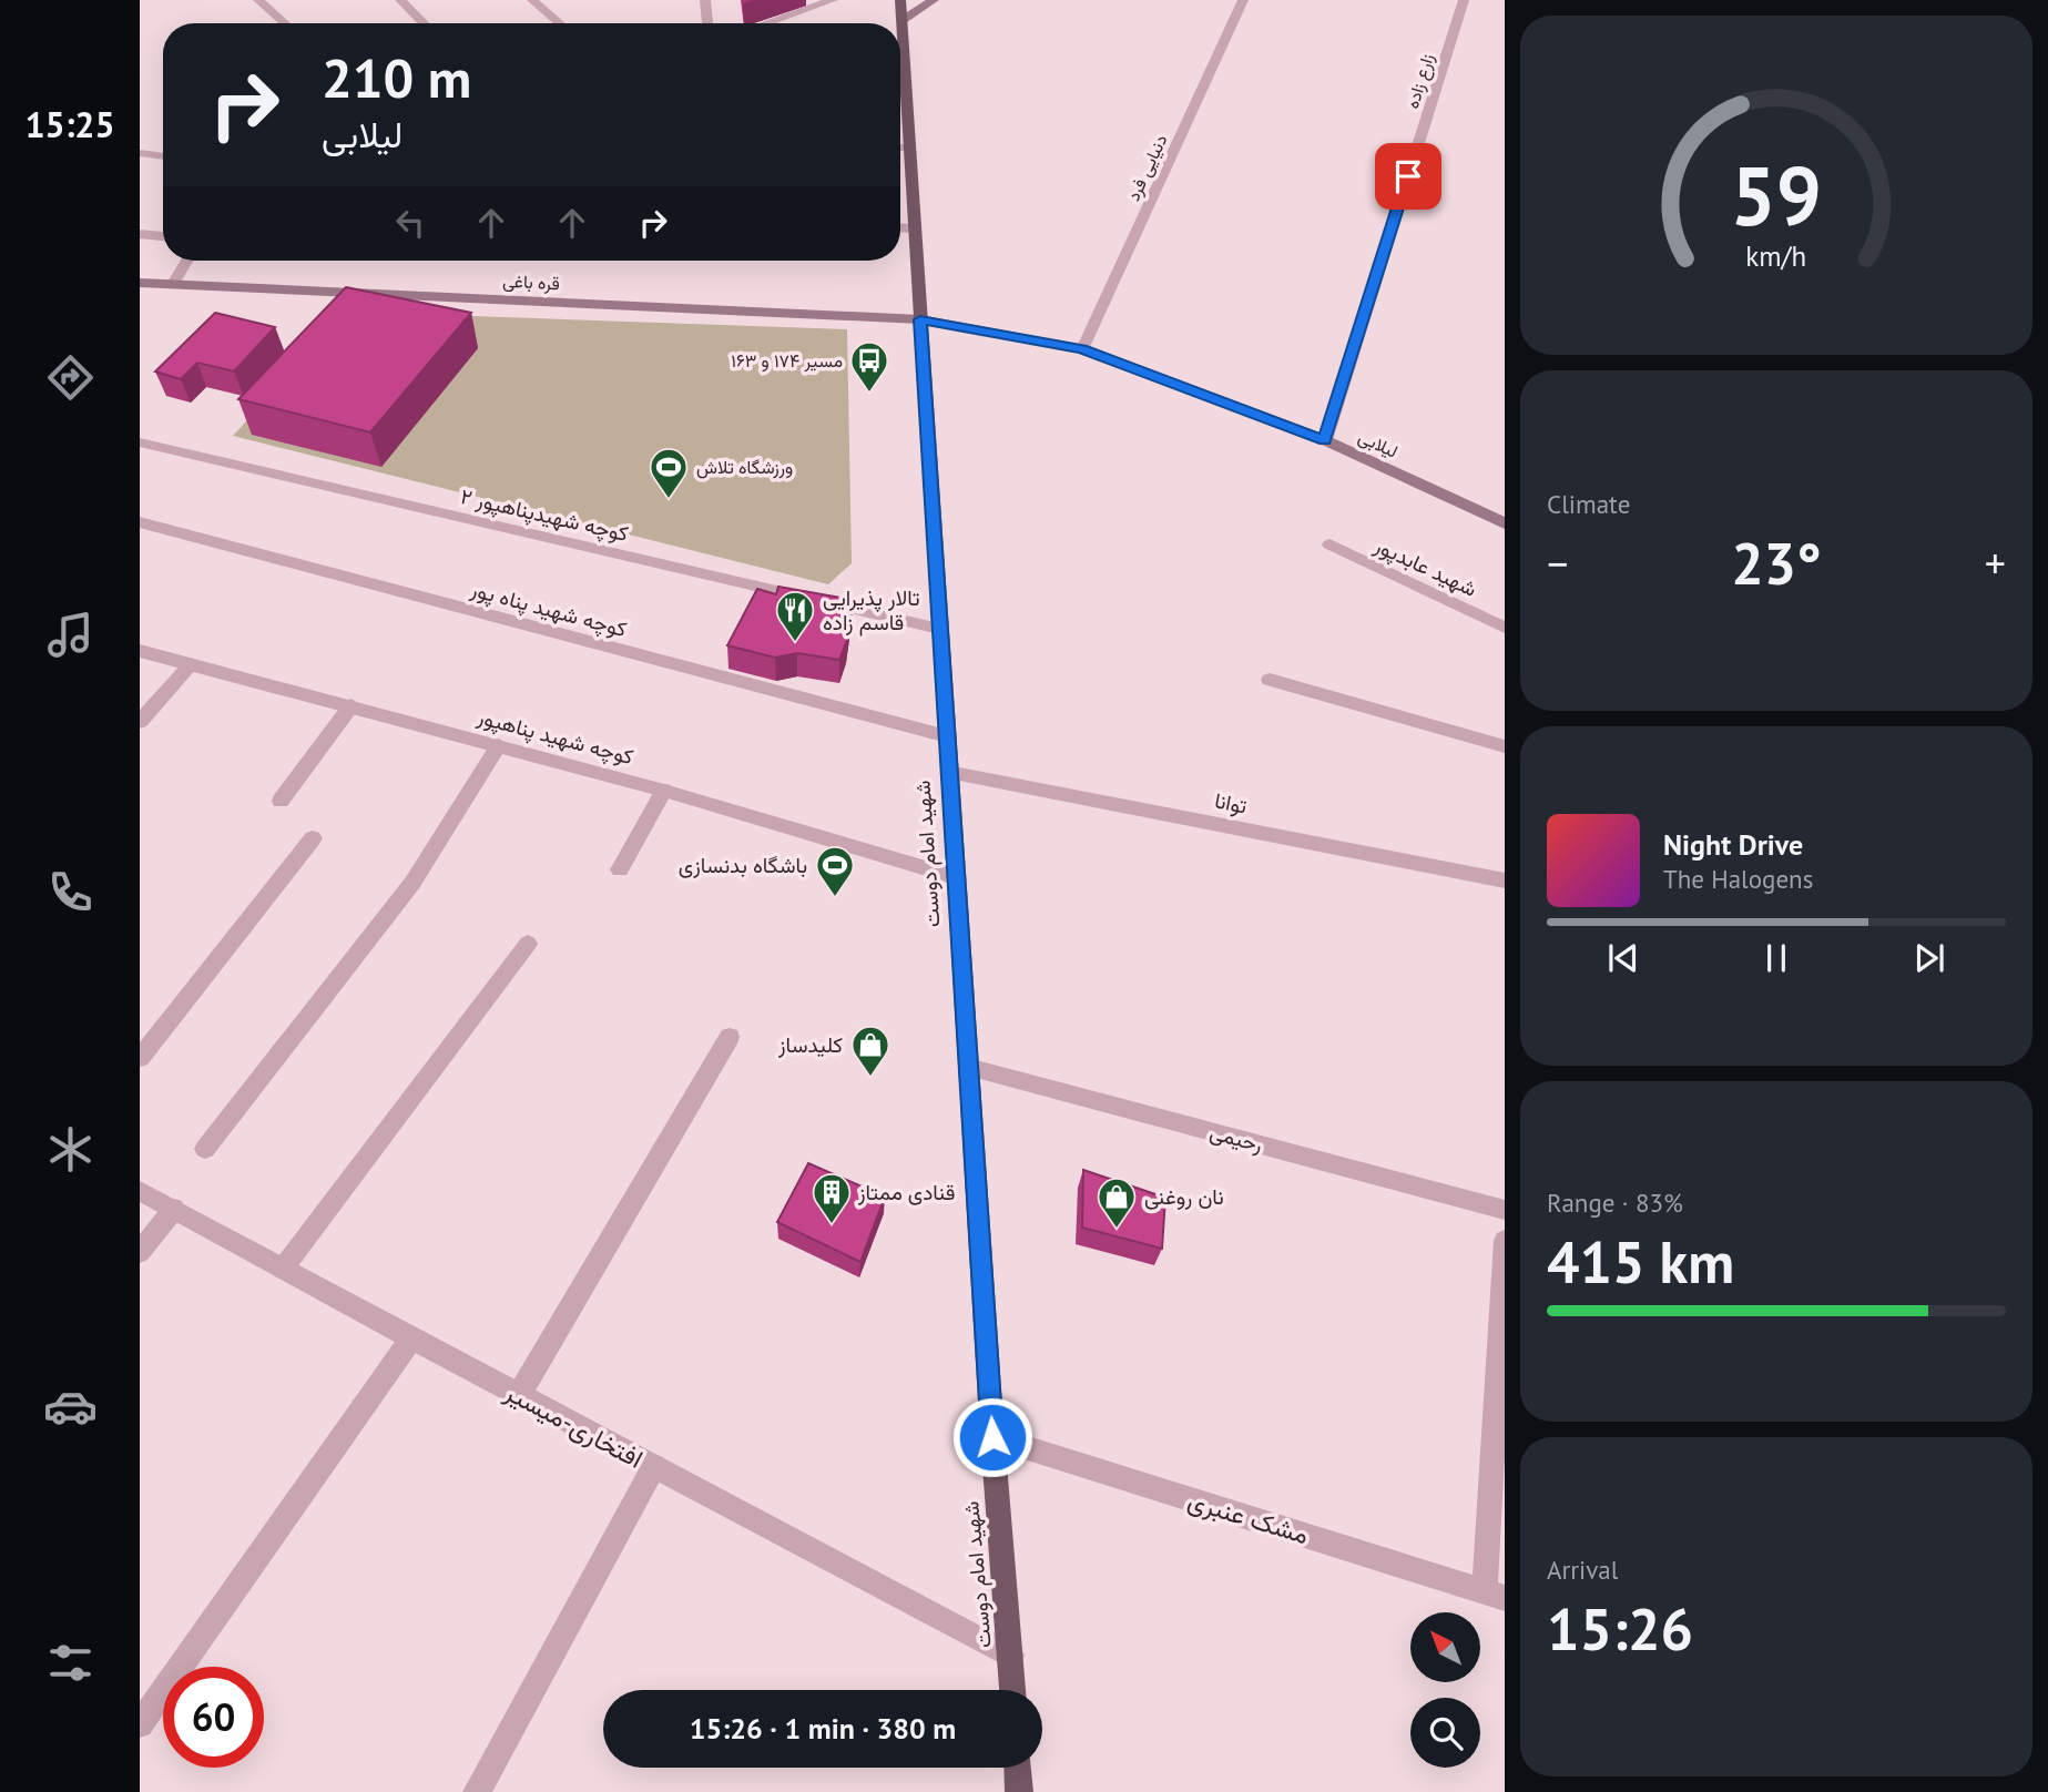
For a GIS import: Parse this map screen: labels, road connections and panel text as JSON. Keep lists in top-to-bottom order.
{
  "streets": {
    "main road": ["قره باغی", "لیلابی", "شهید امام دوست"],
    "street": [
      "زارع زاده",
      "دنیایی فرد",
      "۲ کوچه شهیدپناهپور",
      "شهید عابدپور",
      "کوچه شهید پناه پور",
      "کوچه شهید پناهپور",
      "توانا",
      "رحیمی",
      "افتخاری-میسیر",
      "مشک عنبری"
    ]
  },
  "crossings": [
    ["زارع زاده", "لیلابی"],
    ["دنیایی فرد", "لیلابی"],
    ["قره باغی", "لیلابی"],
    ["قره باغی", "شهید امام دوست"],
    ["لیلابی", "شهید امام دوست"],
    ["۲ کوچه شهیدپناهپور", "شهید امام دوست"],
    ["کوچه شهید پناه پور", "شهید امام دوست"],
    ["کوچه شهید پناهپور", "شهید امام دوست"],
    ["توانا", "شهید امام دوست"],
    ["شهید امام دوست", "رحیمی"],
    ["شهید امام دوست", "افتخاری-میسیر"],
    ["شهید امام دوست", "مشک عنبری"]
  ],
  "places": {
    "bus stop": ["مسیر ۱۷۴ و ۱۶۳"],
    "sports": ["ورزشگاه تلاش", "باشگاه بدنسازی"],
    "restaurant": ["تالار پذیرایی قاسم زاده"],
    "shop": ["کلیدساز", "نان روغنی"],
    "building": ["قنادی ممتاز"]
  },
  "north": "top left",
  "page": {
    "tabs": "15:25",
    "turn": ["210 m", "لیلابی"],
    "tile": [
      "Climate",
      ["Range · 83%", "415 km"],
      ["Arrival", "15:26"]
    ],
    "heat": ["−", "23°", "+"],
    "song": ["Night Drive", "The Halogens"],
    "limit": "60",
    "trip": "15:26 · 1 min · 380 m",
    "gauge": ["59", "km/h"]
  }
}
